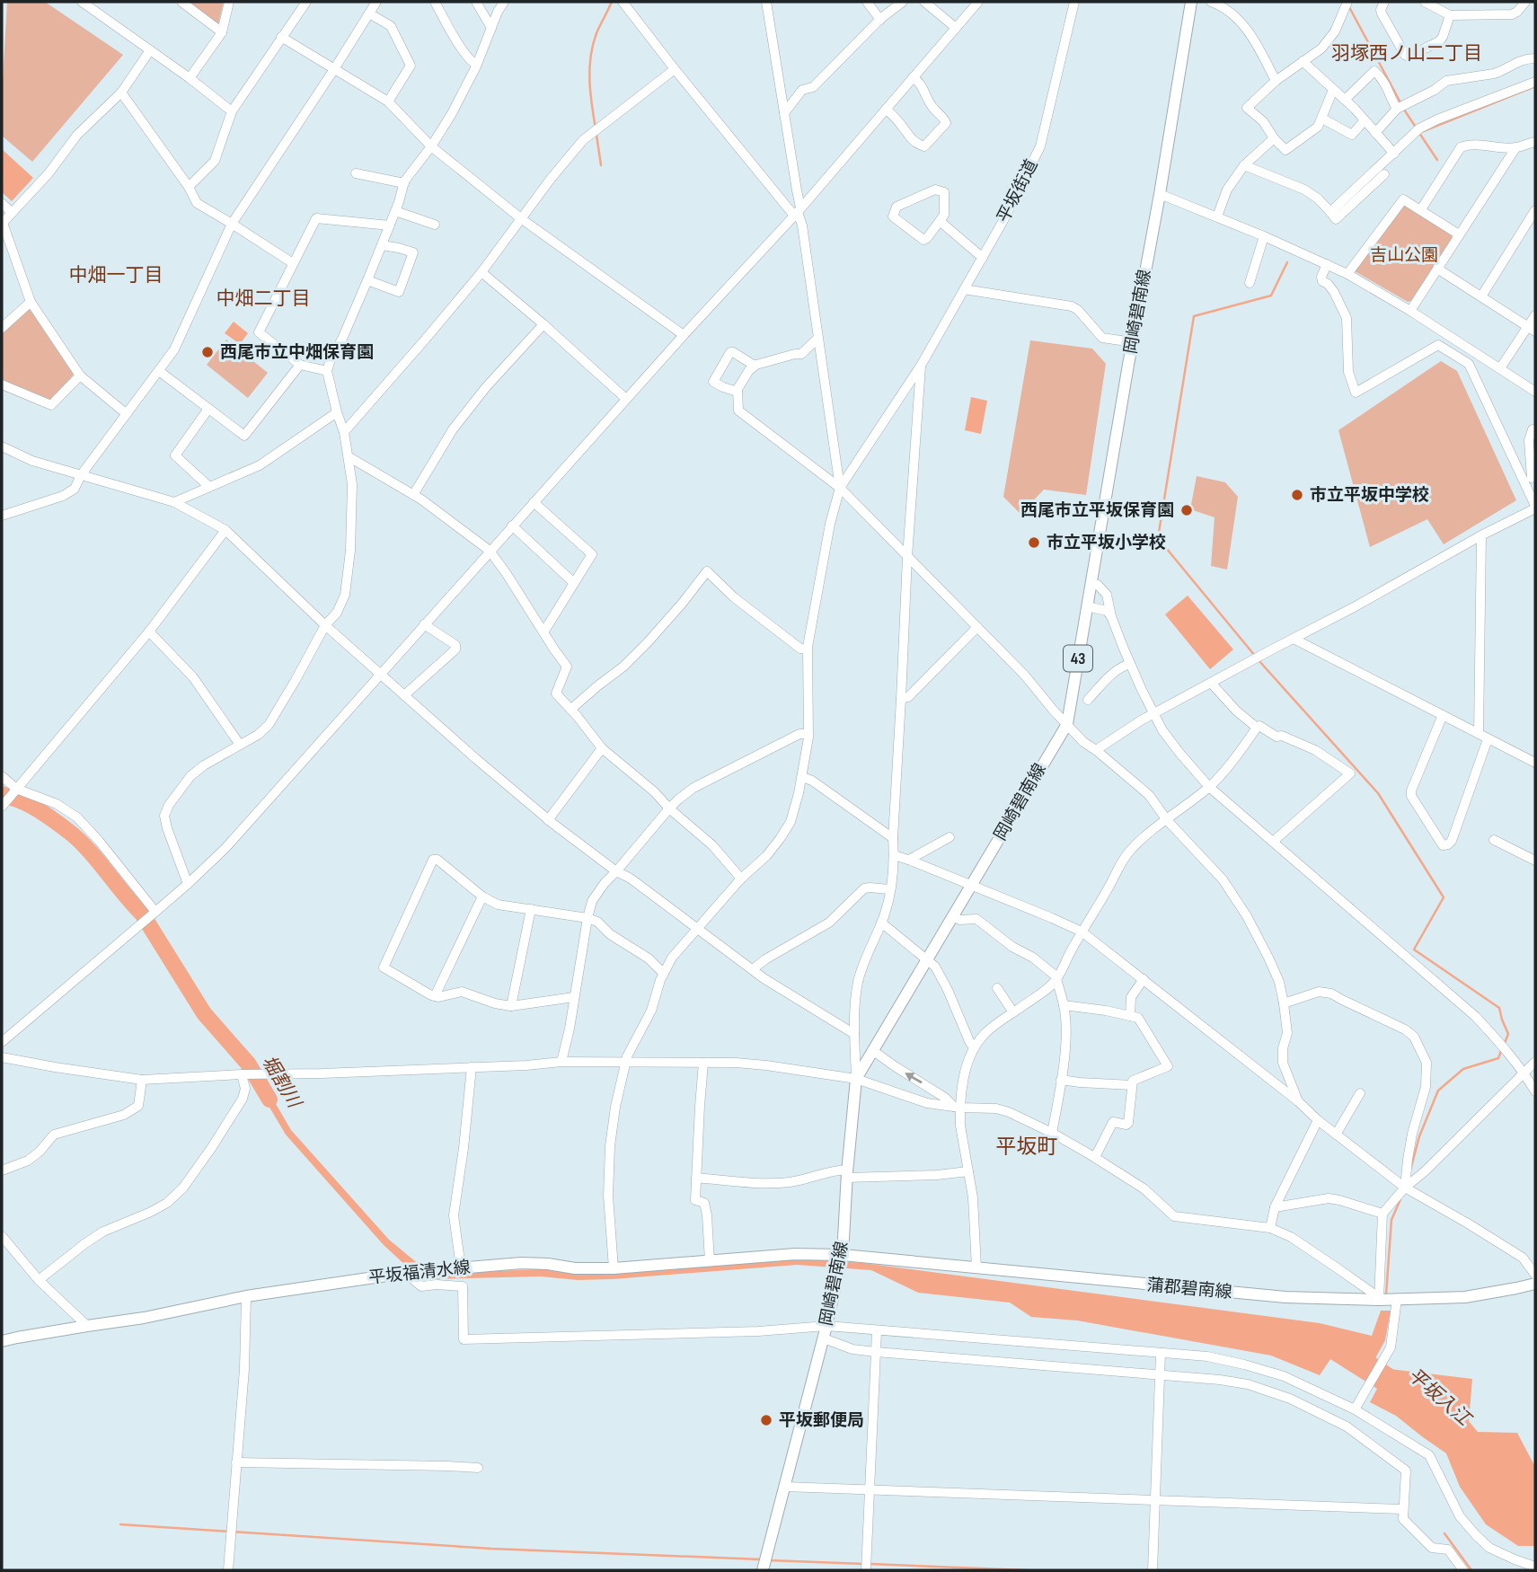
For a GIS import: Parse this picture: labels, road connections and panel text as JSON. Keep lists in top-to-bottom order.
{
  "streets": {
    "main road": [
      "岡崎碧南線",
      "43",
      "平坂福清水線",
      "蒲郡碧南線"
    ],
    "street": ["平坂街道"]
  },
  "crossings": [
    ["岡崎碧南線", "平坂福清水線"],
    ["岡崎碧南線", "蒲郡碧南線"],
    ["平坂福清水線", "蒲郡碧南線"]
  ],
  "districts": [
    "羽塚西ノ山二丁目",
    "中畑一丁目",
    "中畑二丁目",
    "平坂町"
  ],
  "water": ["堀割川", "平坂入江"],
  "parks": ["吉山公園"],
  "places": [
    "西尾市立中畑保育園",
    "市立平坂中学校",
    "西尾市立平坂保育園",
    "市立平坂小学校",
    "平坂郵便局"
  ]
}
